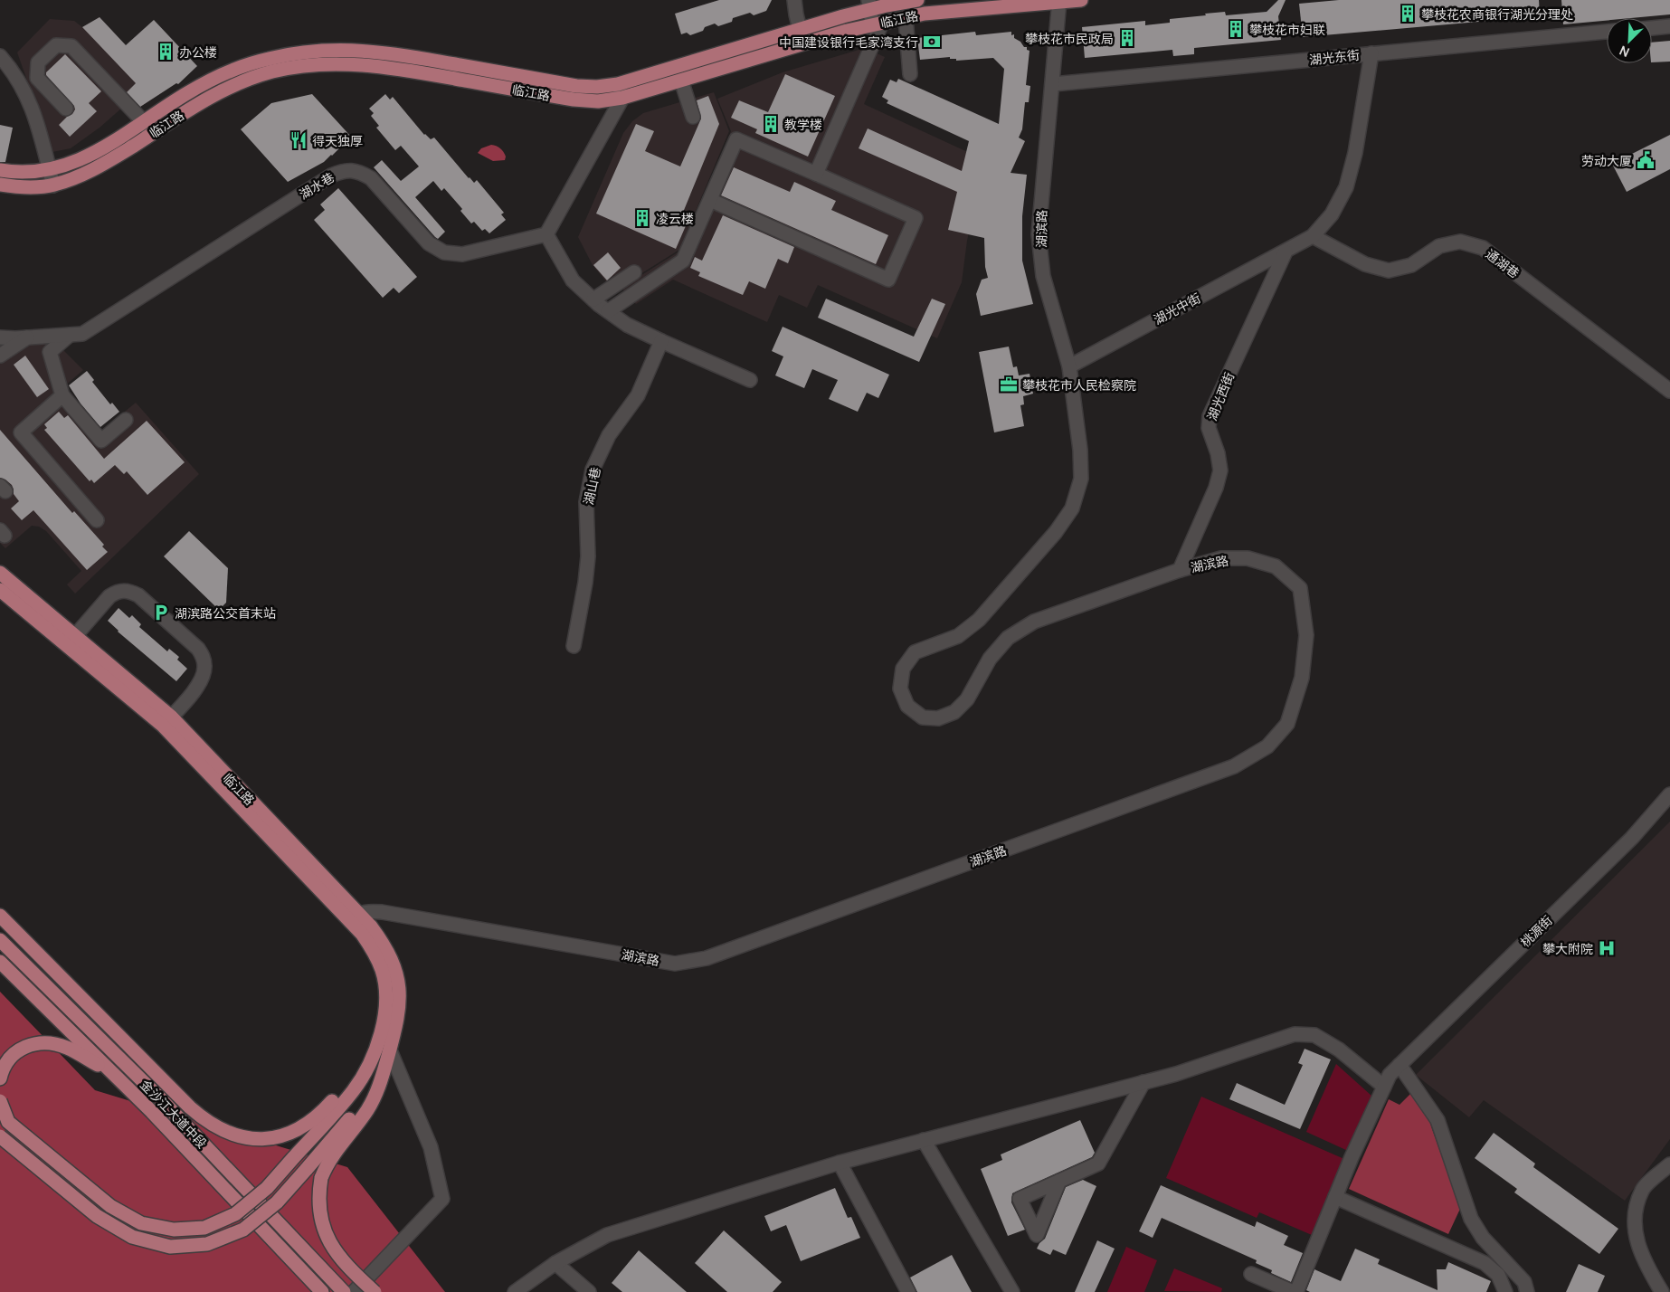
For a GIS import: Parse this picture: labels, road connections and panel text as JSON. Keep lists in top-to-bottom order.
{
  "streets": {
    "main road": ["临江路", "金沙江大道中段"],
    "street": [
      "湖光东街",
      "湖水巷",
      "湖滨路",
      "通湖巷",
      "湖光中街",
      "湖光西街",
      "湖山巷",
      "桃源街"
    ]
  },
  "crossings": [
    ["临江路", "湖滨路"],
    ["湖光东街", "湖滨路"],
    ["湖滨路", "湖光中街"],
    ["湖滨路", "湖光西街"],
    ["通湖巷", "湖光中街"],
    ["湖光中街", "湖光西街"]
  ],
  "places": {
    "building": [
      "攀枝花农商银行湖光分理处",
      "攀枝花市妇联",
      "攀枝花市民政局",
      "办公楼",
      "教学楼",
      "凌云楼"
    ],
    "bank": ["中国建设银行毛家湾支行"],
    "restaurant": ["得天独厚"],
    "public building": ["劳动大厦"],
    "office": ["攀枝花市人民检察院"],
    "parking": ["湖滨路公交首末站"],
    "hospital": ["攀大附院"]
  },
  "north": "bottom left"
}
